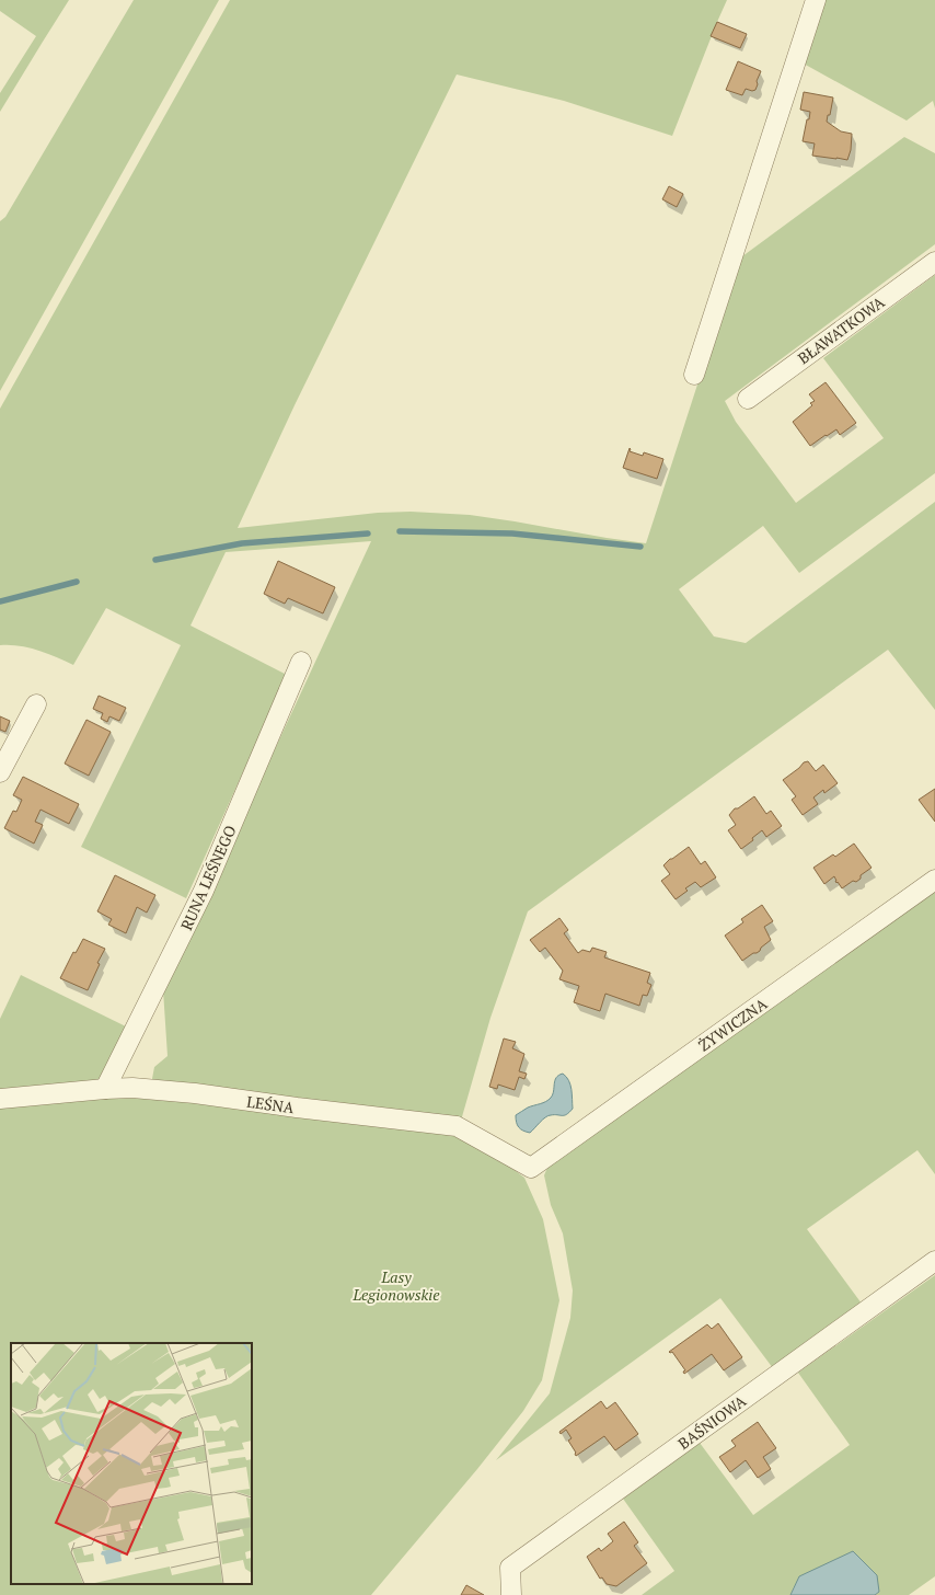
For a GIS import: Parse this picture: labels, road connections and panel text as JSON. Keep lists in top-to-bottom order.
{
  "streets": {
    "street": [
      "BŁAWATKOWA",
      "RUNA LEŚNEGO",
      "ŻYWICZNA",
      "LEŚNA",
      "BAŚNIOWA"
    ]
  },
  "crossings": [
    ["RUNA LEŚNEGO", "LEŚNA"],
    ["ŻYWICZNA", "LEŚNA"]
  ],
  "parks": ["Lasy Legionowskie"]
}
